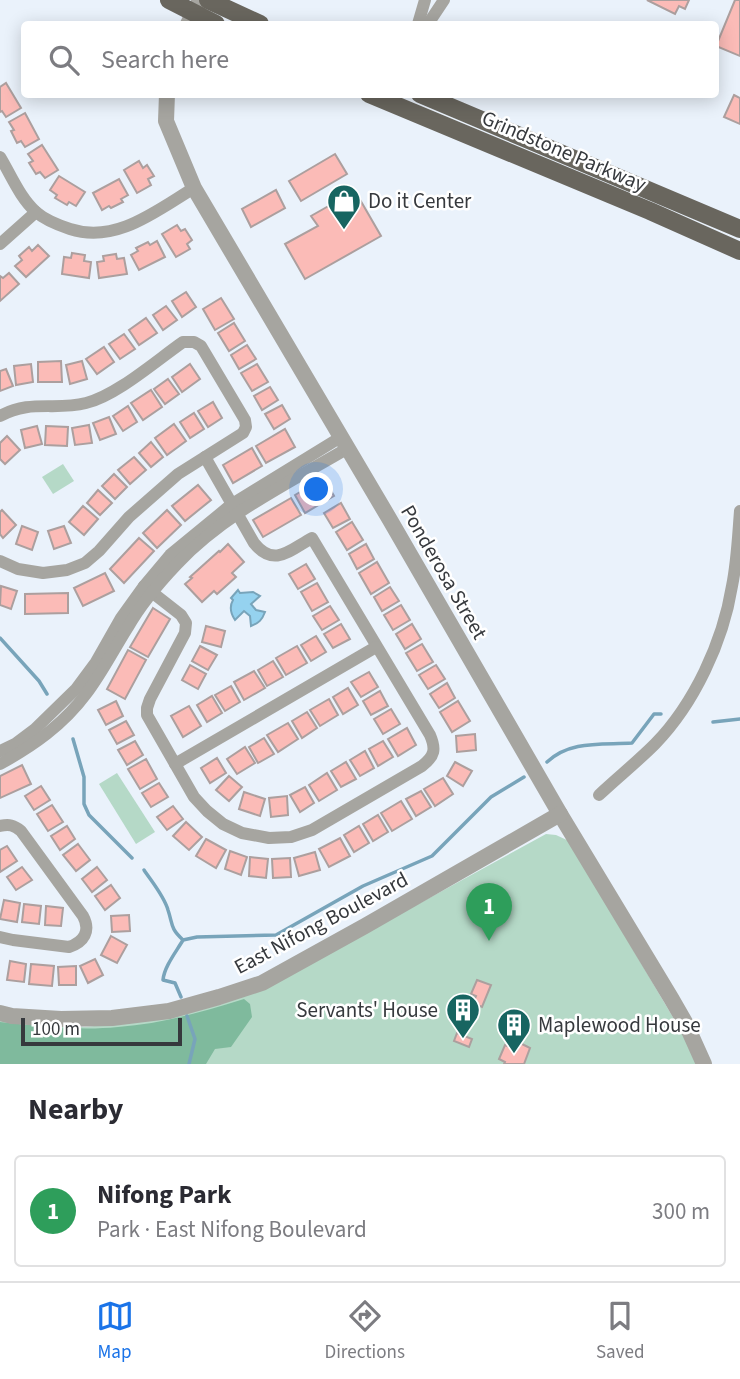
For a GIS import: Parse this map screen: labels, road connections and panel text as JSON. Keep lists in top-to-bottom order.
{
  "streets": {
    "main road": ["Grindstone Parkway"],
    "street": ["Ponderosa Street", "East Nifong Boulevard"]
  },
  "crossings": [
    ["Ponderosa Street", "East Nifong Boulevard"]
  ],
  "places": {
    "shop": ["Do it Center"],
    "building": ["Servants' House", "Maplewood House"]
  },
  "scale_bar": "100 m",
  "page": {
    "search": "Search here",
    "pins": "1",
    "scale": "100 m",
    "heading": "Nearby",
    "list": [
      {
        "mark": "1",
        "name": "Nifong Park",
        "note": "Park · East Nifong Boulevard",
        "value": "300 m"
      }
    ],
    "nav": ["Map", "Directions", "Saved"]
  }
}
